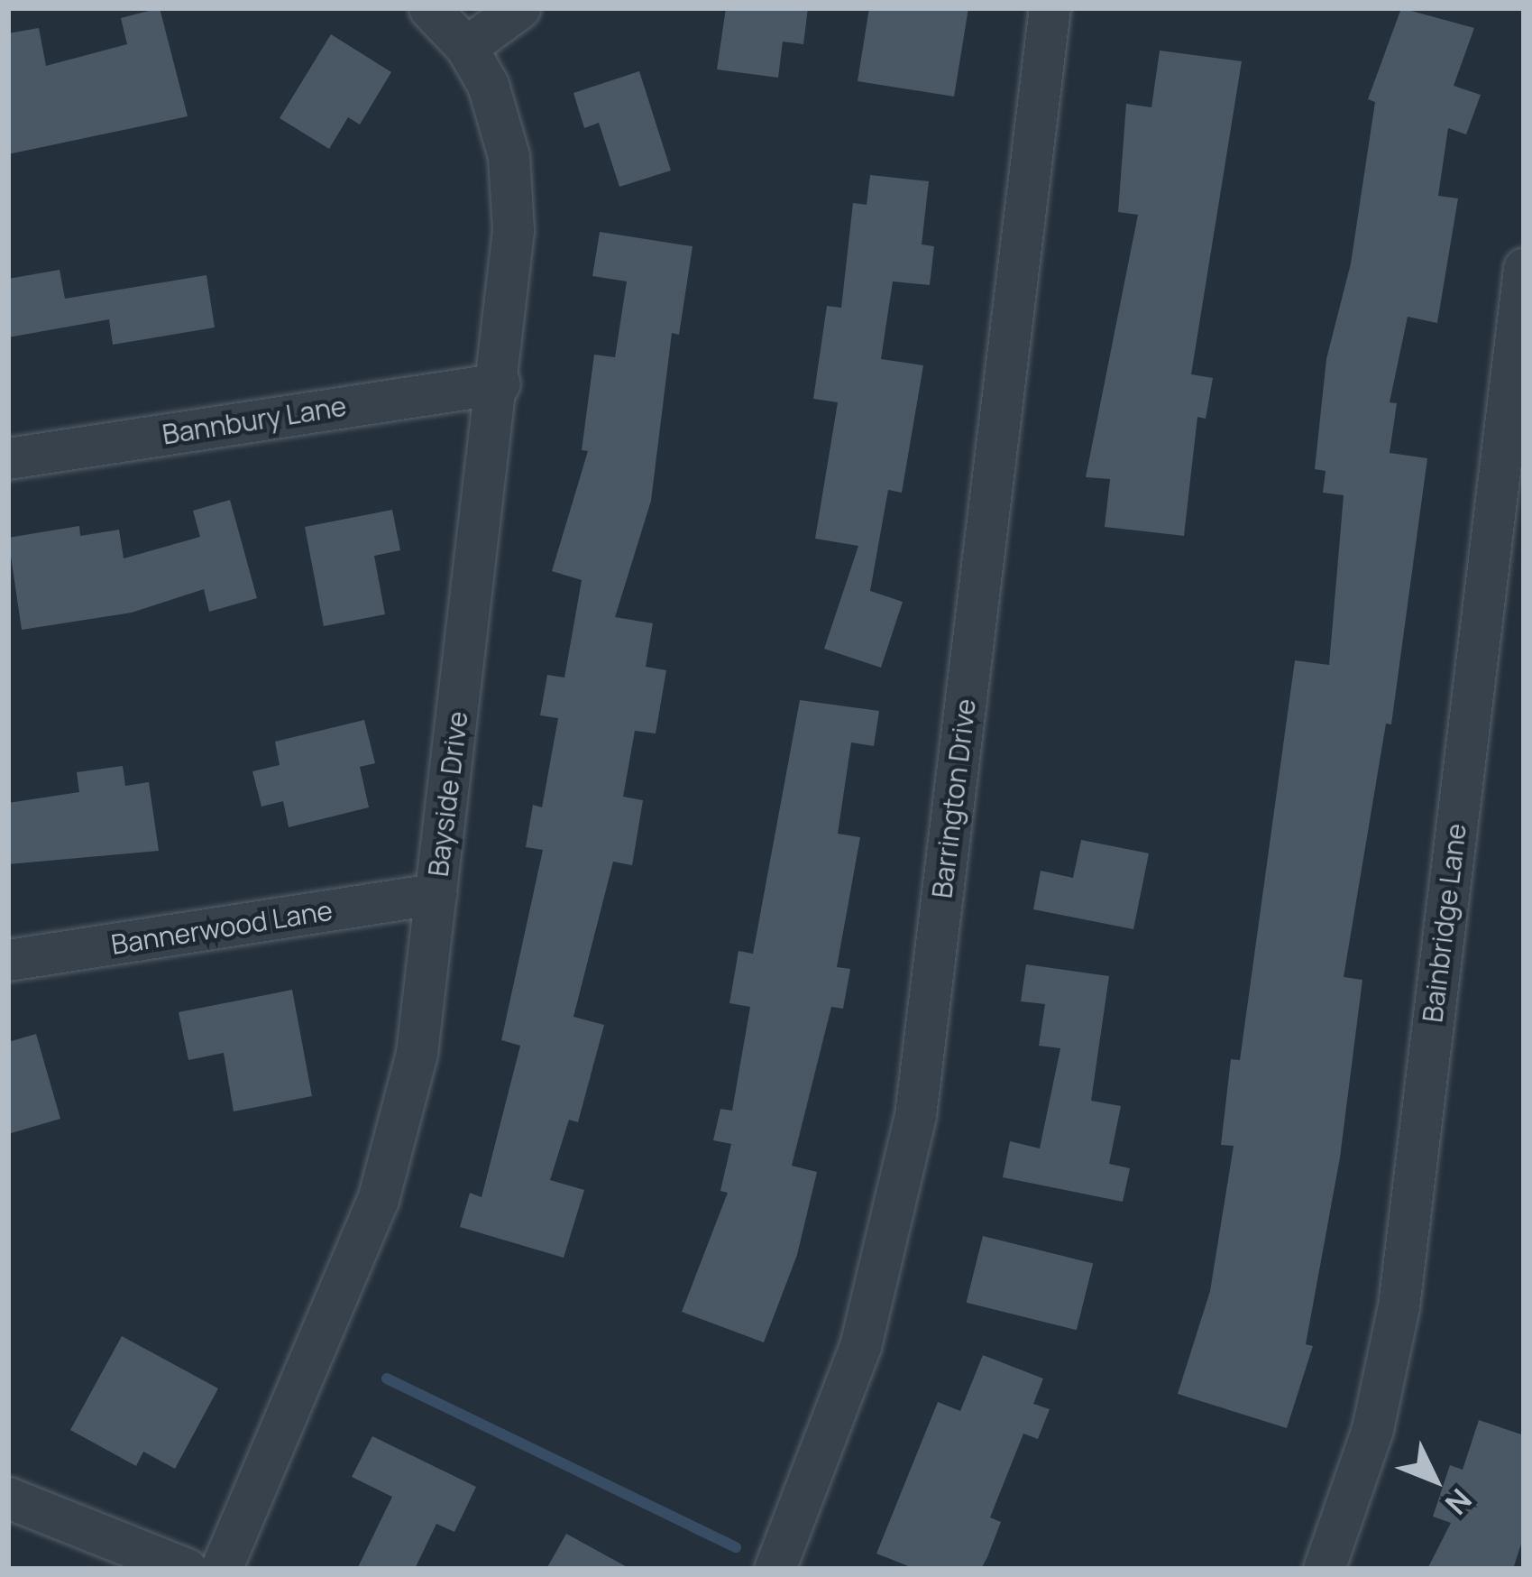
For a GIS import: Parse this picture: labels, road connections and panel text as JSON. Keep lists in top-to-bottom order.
{
  "streets": {
    "street": [
      "Bannbury Lane",
      "Bayside Drive",
      "Barrington Drive",
      "Bainbridge Lane",
      "Bannerwood Lane"
    ]
  },
  "crossings": [
    ["Bannbury Lane", "Bayside Drive"],
    ["Bayside Drive", "Bannerwood Lane"]
  ],
  "north": "bottom right"
}
